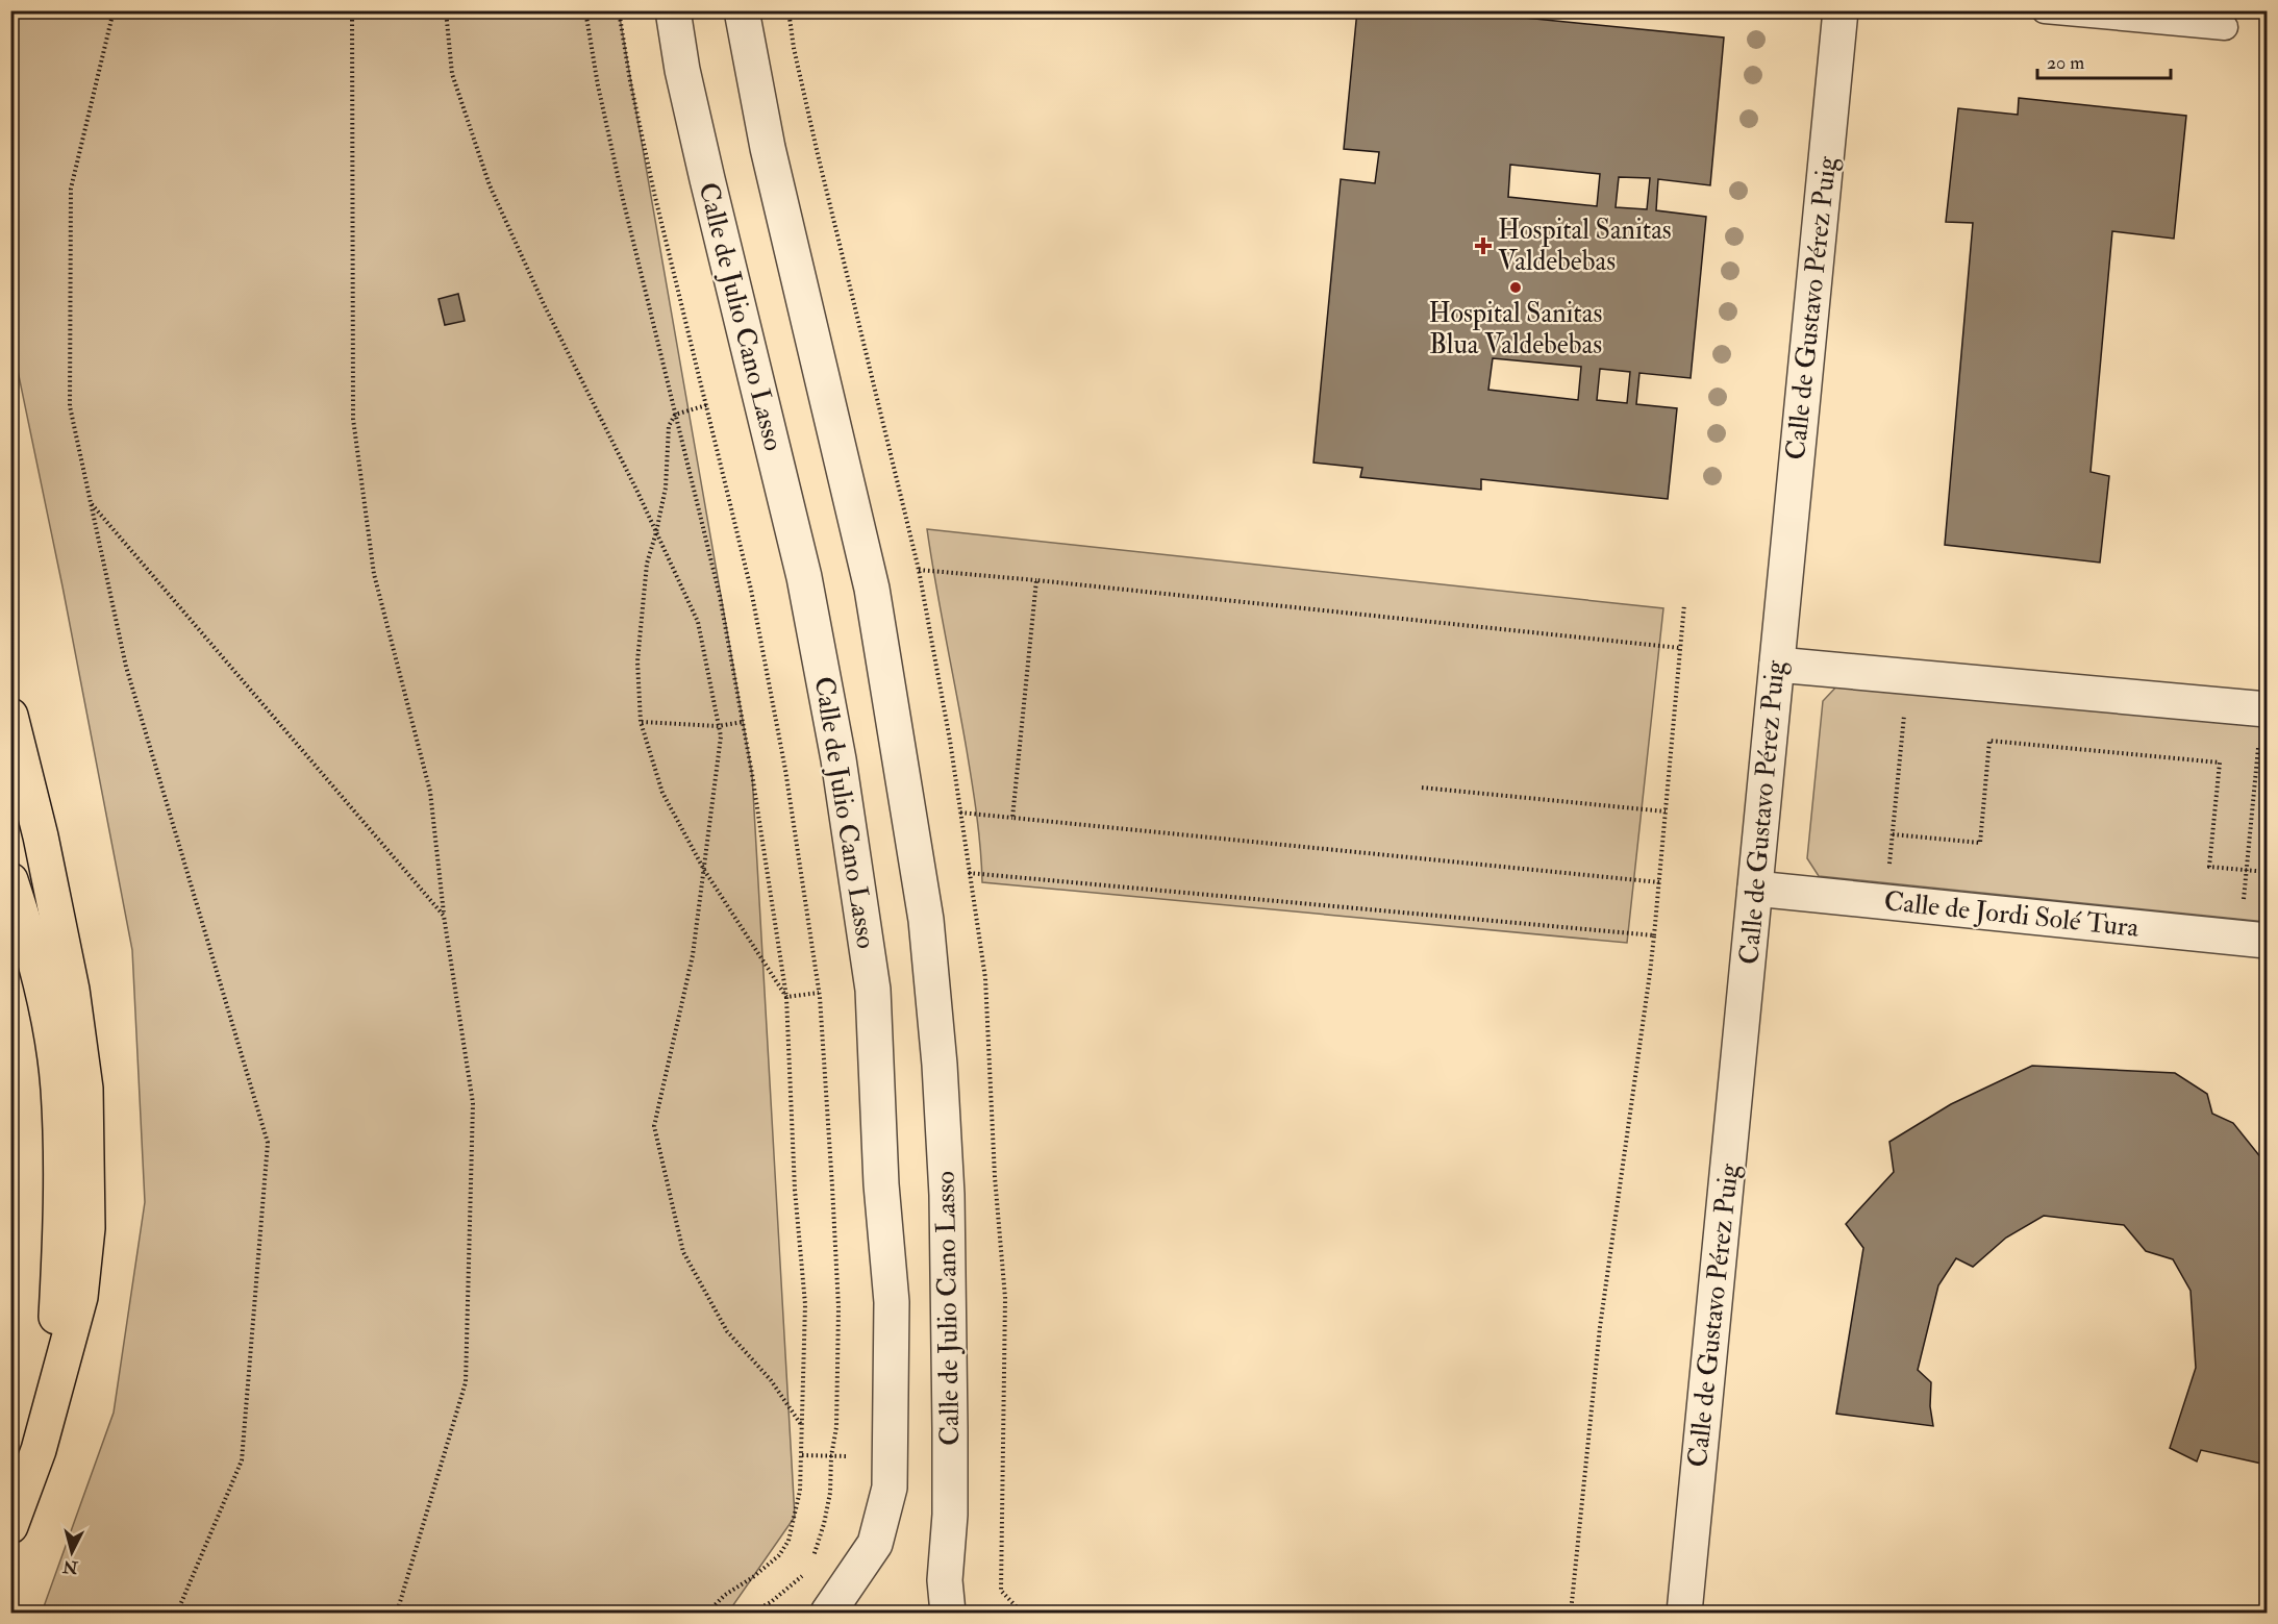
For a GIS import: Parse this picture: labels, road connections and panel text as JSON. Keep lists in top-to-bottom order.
{
  "streets": {
    "street": ["Calle de Gustavo Pérez Puig", "Calle de Julio Cano Lasso", "Calle de Jordi Solé Tura"]
  },
  "crossings": [
    ["Calle de Gustavo Pérez Puig", "Calle de Jordi Solé Tura"]
  ],
  "places": {
    "health": ["Hospital Sanitas Valdebebas"],
    "other": ["Hospital Sanitas Blua Valdebebas"]
  },
  "scale_bar": "20 m",
  "north": "bottom"
}
